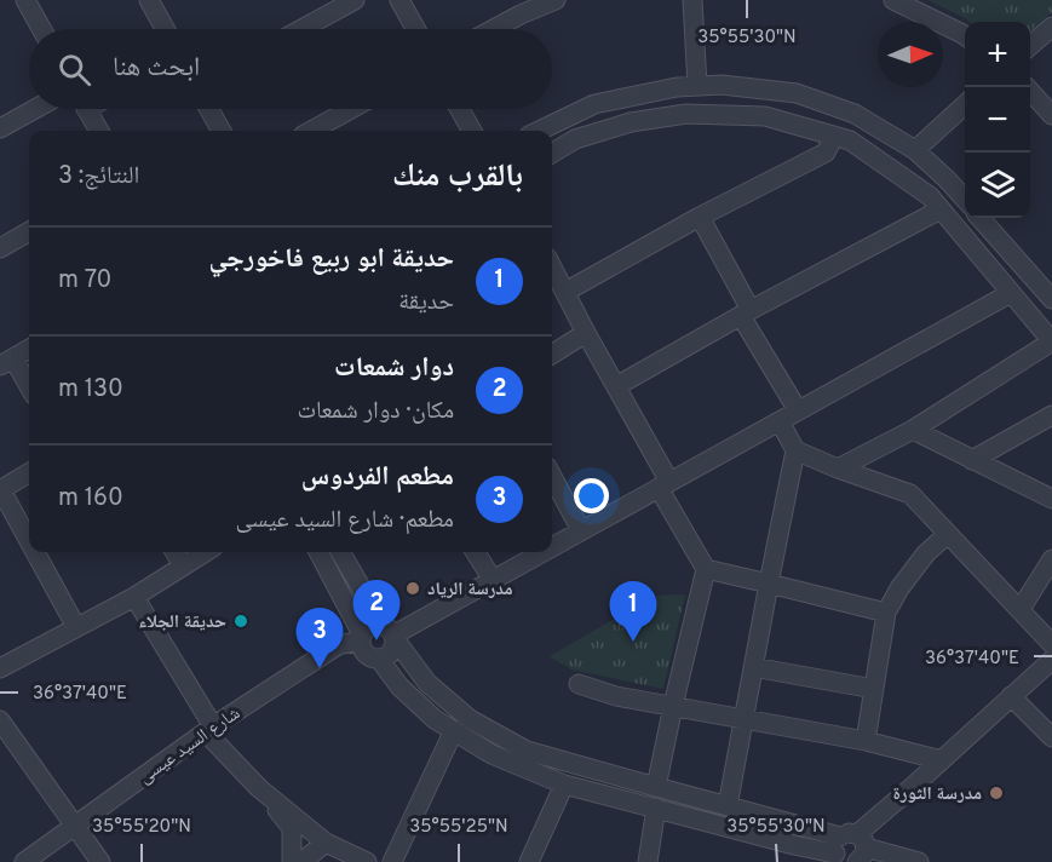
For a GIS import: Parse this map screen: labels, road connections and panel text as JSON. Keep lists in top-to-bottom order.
{
  "streets": {
    "street": ["شارع السيد عيسى"]
  },
  "places": ["مدرسة الرياد", "حديقة الجلاء", "مدرسة الثورة"],
  "north": "right",
  "page": {
    "map_buttons": ["+", "−"],
    "search": "ابحث هنا",
    "heading": ["بالقرب منك", "النتائج: 3"],
    "list": [
      {
        "mark": "1",
        "name": "حديقة ابو ربيع فاخورجي",
        "note": "حديقة",
        "value": "70 m"
      },
      {
        "mark": "2",
        "name": "دوار شمعات",
        "note": "مكان · دوار شمعات",
        "value": "130 m"
      },
      {
        "mark": "3",
        "name": "مطعم الفردوس",
        "note": "مطعم · شارع السيد عيسى",
        "value": "160 m"
      }
    ],
    "pins": ["2", "1", "3"]
  },
  "coordinates": [
    "35°55'30\"N",
    "36°37'40\"E",
    "35°55'20\"N",
    "35°55'25\"N"
  ]
}
